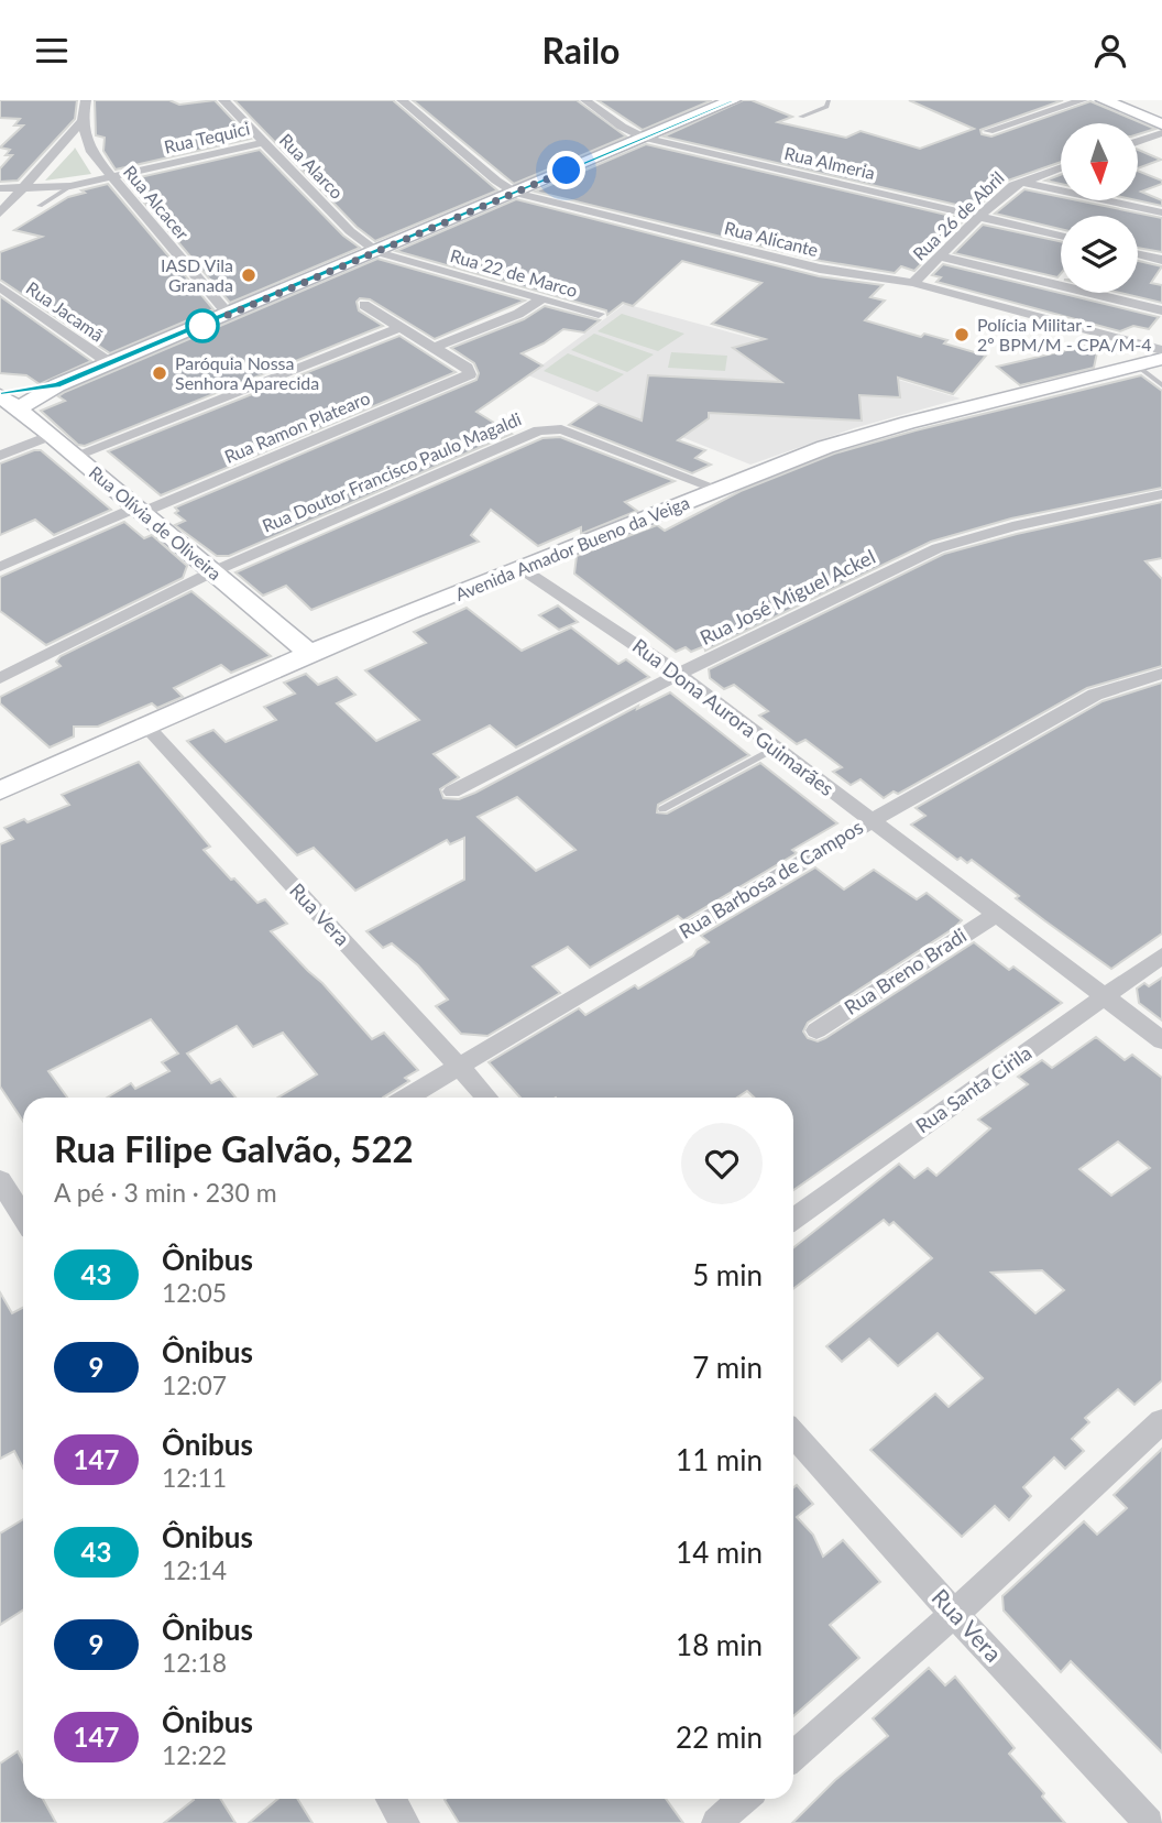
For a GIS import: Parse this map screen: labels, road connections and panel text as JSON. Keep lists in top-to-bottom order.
{
  "streets": {
    "main road": ["Rua Olívia de Oliveira", "Avenida Amador Bueno da Veiga"],
    "street": [
      "Rua Tequici",
      "Rua Almeria",
      "Rua Alarco",
      "Rua Alcacer",
      "Rua 26 de Abril",
      "Rua Alicante",
      "Rua 22 de Marco",
      "Rua Jacamã",
      "Rua Ramon Platearo",
      "Rua Doutor Francisco Paulo Magaldi",
      "Rua José Miguel Ackel",
      "Rua Dona Aurora Guimarães",
      "Rua Barbosa de Campos",
      "Rua Vera",
      "Rua Breno Bradi",
      "Rua Santa Cirila"
    ]
  },
  "crossings": [
    ["Rua Tequici", "Rua Alarco"],
    ["Rua Tequici", "Rua Alcacer"],
    ["Rua Almeria", "Rua 26 de Abril"],
    ["Rua Alarco", "Rua 22 de Marco"],
    ["Rua 26 de Abril", "Rua Alicante"],
    ["Rua Ramon Platearo", "Rua Olívia de Oliveira"],
    ["Rua Doutor Francisco Paulo Magaldi", "Rua Olívia de Oliveira"],
    ["Rua Doutor Francisco Paulo Magaldi", "Avenida Amador Bueno da Veiga"],
    ["Rua Olívia de Oliveira", "Avenida Amador Bueno da Veiga"],
    ["Avenida Amador Bueno da Veiga", "Rua Dona Aurora Guimarães"],
    ["Avenida Amador Bueno da Veiga", "Rua Vera"],
    ["Rua José Miguel Ackel", "Rua Dona Aurora Guimarães"],
    ["Rua Dona Aurora Guimarães", "Rua Barbosa de Campos"],
    ["Rua Dona Aurora Guimarães", "Rua Breno Bradi"],
    ["Rua Dona Aurora Guimarães", "Rua Santa Cirila"],
    ["Rua Barbosa de Campos", "Rua Vera"]
  ],
  "places": ["IASD Vila Granada", "Polícia Militar - 2º BPM/M - CPA/M-4", "Paróquia Nossa Senhora Aparecida"],
  "lines": ["bus line 43"],
  "north": "bottom",
  "page": {
    "header": "Railo",
    "heading": ["Rua Filipe Galvão, 522", "A pé · 3 min · 230 m"],
    "list": [
      {
        "mark": "43",
        "name": "Ônibus",
        "note": "12:05",
        "value": "5 min"
      },
      {
        "mark": "9",
        "name": "Ônibus",
        "note": "12:07",
        "value": "7 min"
      },
      {
        "mark": "147",
        "name": "Ônibus",
        "note": "12:11",
        "value": "11 min"
      },
      {
        "mark": "43",
        "name": "Ônibus",
        "note": "12:14",
        "value": "14 min"
      },
      {
        "mark": "9",
        "name": "Ônibus",
        "note": "12:18",
        "value": "18 min"
      },
      {
        "mark": "147",
        "name": "Ônibus",
        "note": "12:22",
        "value": "22 min"
      }
    ]
  }
}
